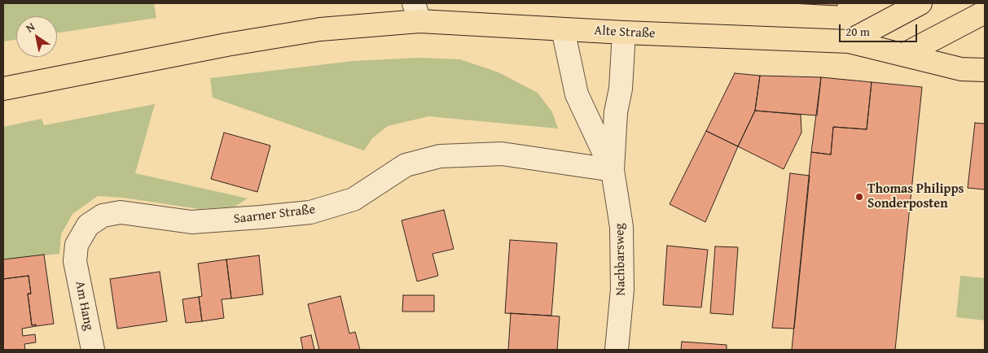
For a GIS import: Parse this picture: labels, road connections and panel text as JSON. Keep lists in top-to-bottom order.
{
  "streets": {
    "main road": ["Alte Straße"],
    "street": ["Saarner Straße", "Nachbarsweg", "Am Hang"]
  },
  "crossings": [
    ["Alte Straße", "Nachbarsweg"],
    ["Saarner Straße", "Nachbarsweg"],
    ["Saarner Straße", "Am Hang"]
  ],
  "places": ["Thomas Philipps Sonderposten"],
  "scale_bar": "20 m",
  "north": "top left"
}
